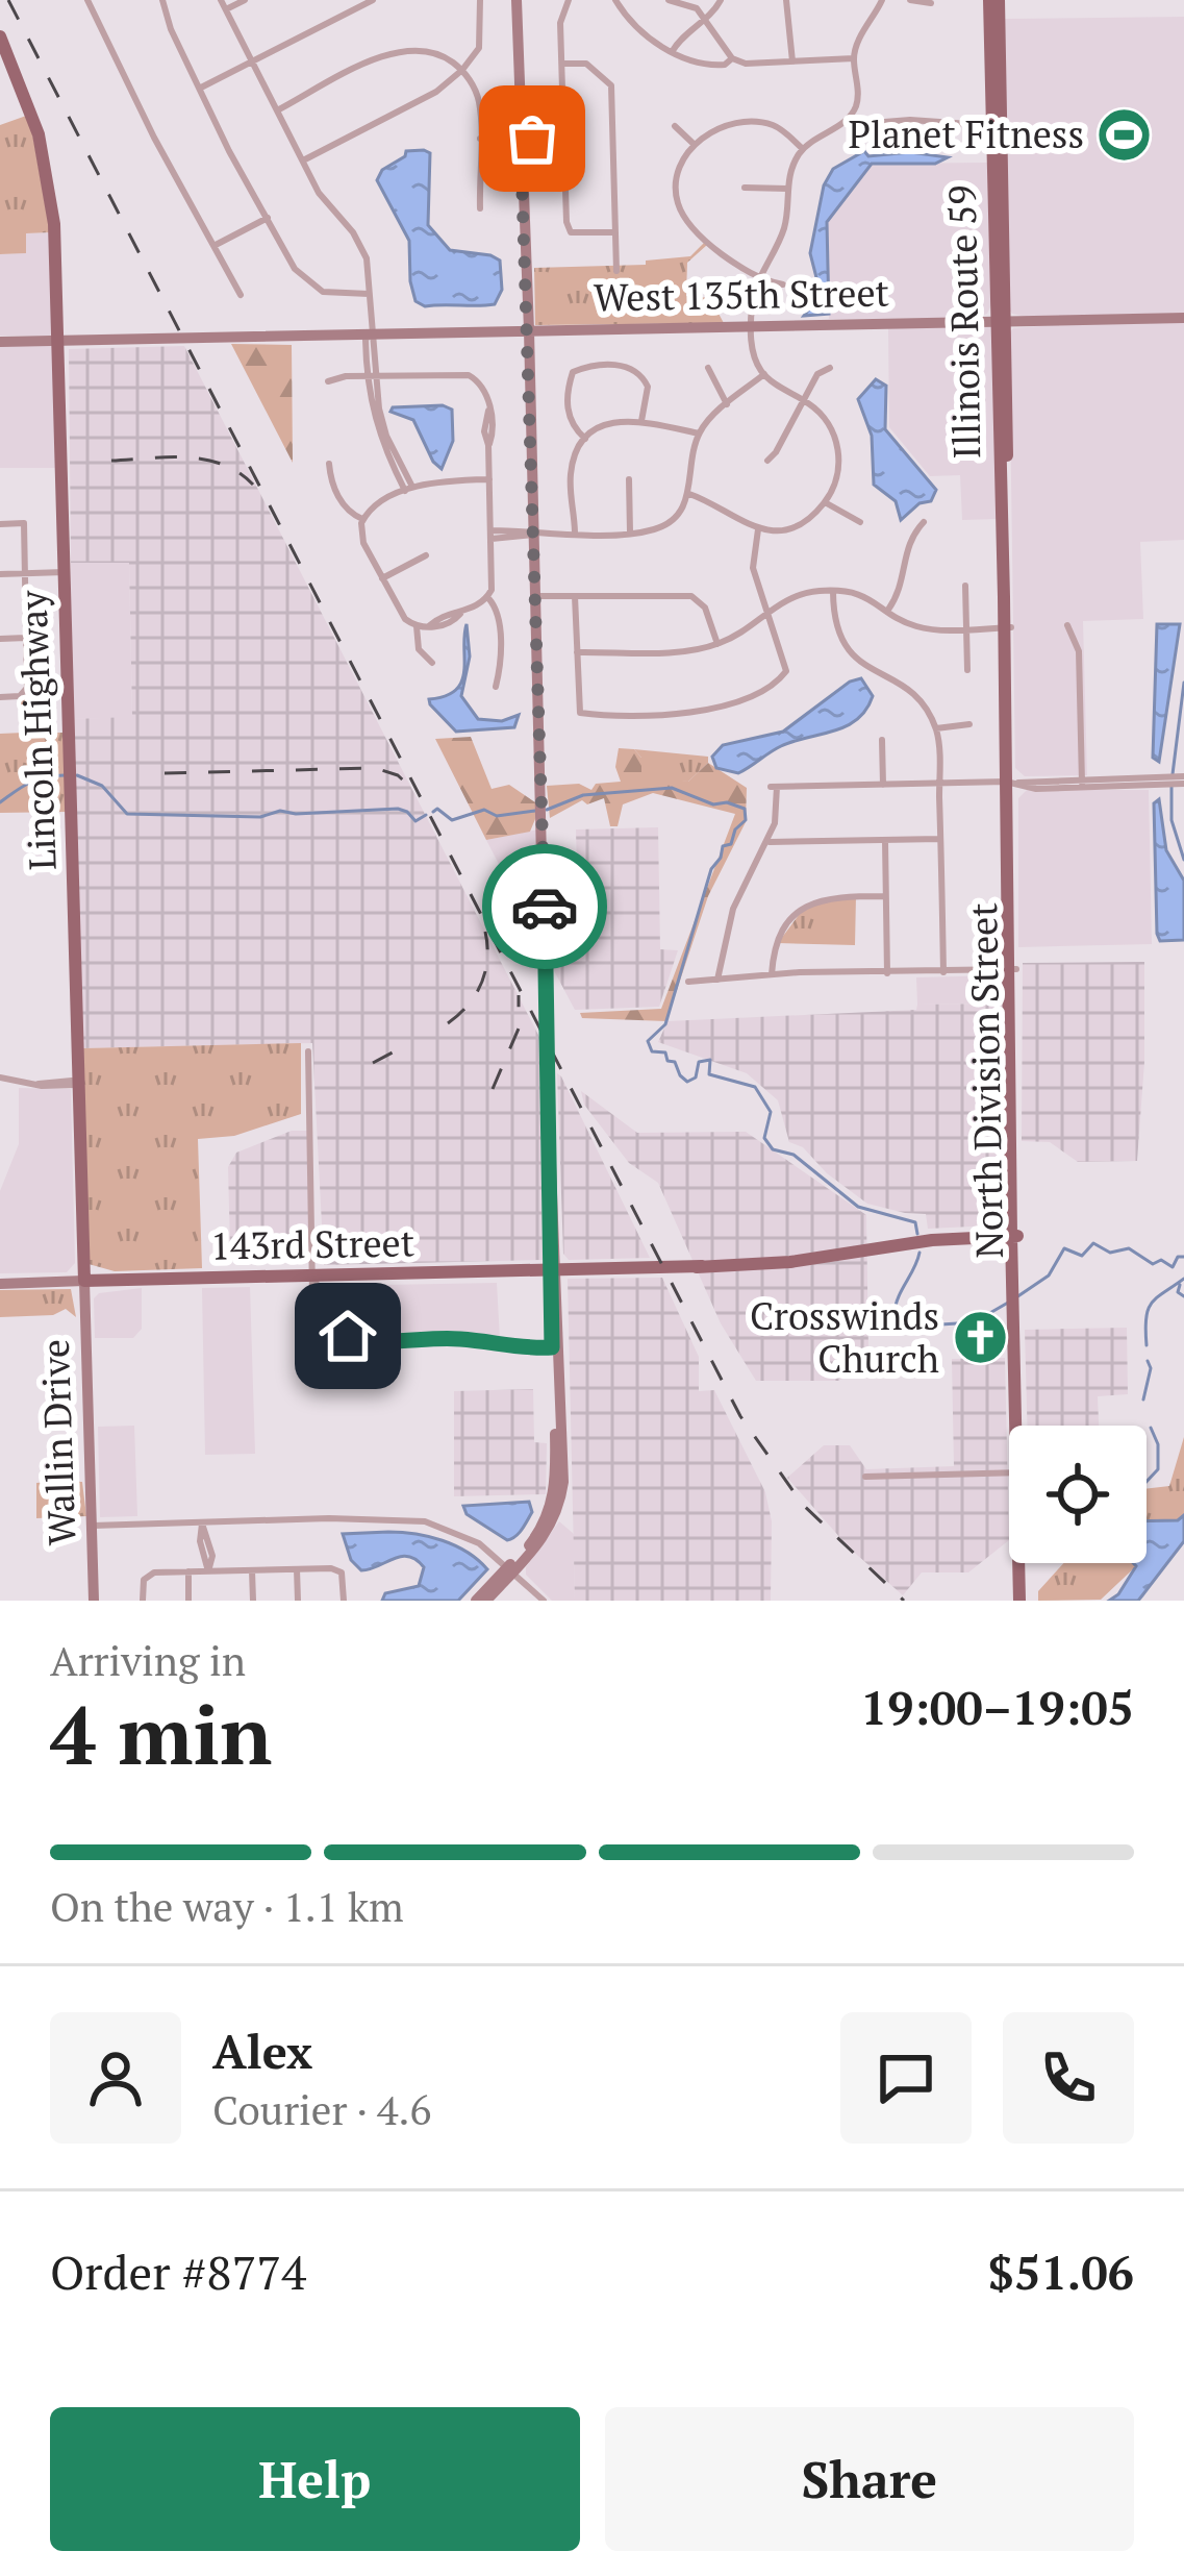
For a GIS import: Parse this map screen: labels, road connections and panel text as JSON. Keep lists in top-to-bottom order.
{
  "streets": {
    "main road": [
      "Illinois Route 59",
      "Lincoln Highway",
      "North Division Street",
      "143rd Street"
    ],
    "street": ["West 135th Street", "Wallin Drive"]
  },
  "crossings": [
    ["West 135th Street", "Illinois Route 59"],
    ["West 135th Street", "Lincoln Highway"],
    ["Illinois Route 59", "North Division Street"],
    ["Lincoln Highway", "143rd Street"],
    ["Lincoln Highway", "Wallin Drive"],
    ["North Division Street", "143rd Street"],
    ["143rd Street", "Wallin Drive"]
  ],
  "places": {
    "sports": ["Planet Fitness"],
    "church": ["Crosswinds Church"]
  },
  "page": {
    "heading": ["4 min", "Arriving in", "19:00–19:05"],
    "panel": [
      "Alex",
      "Courier · 4.6",
      "Order #8774",
      "$51.06"
    ],
    "bar": "On the way · 1.1 km",
    "buttons": ["Help", "Share"]
  }
}
